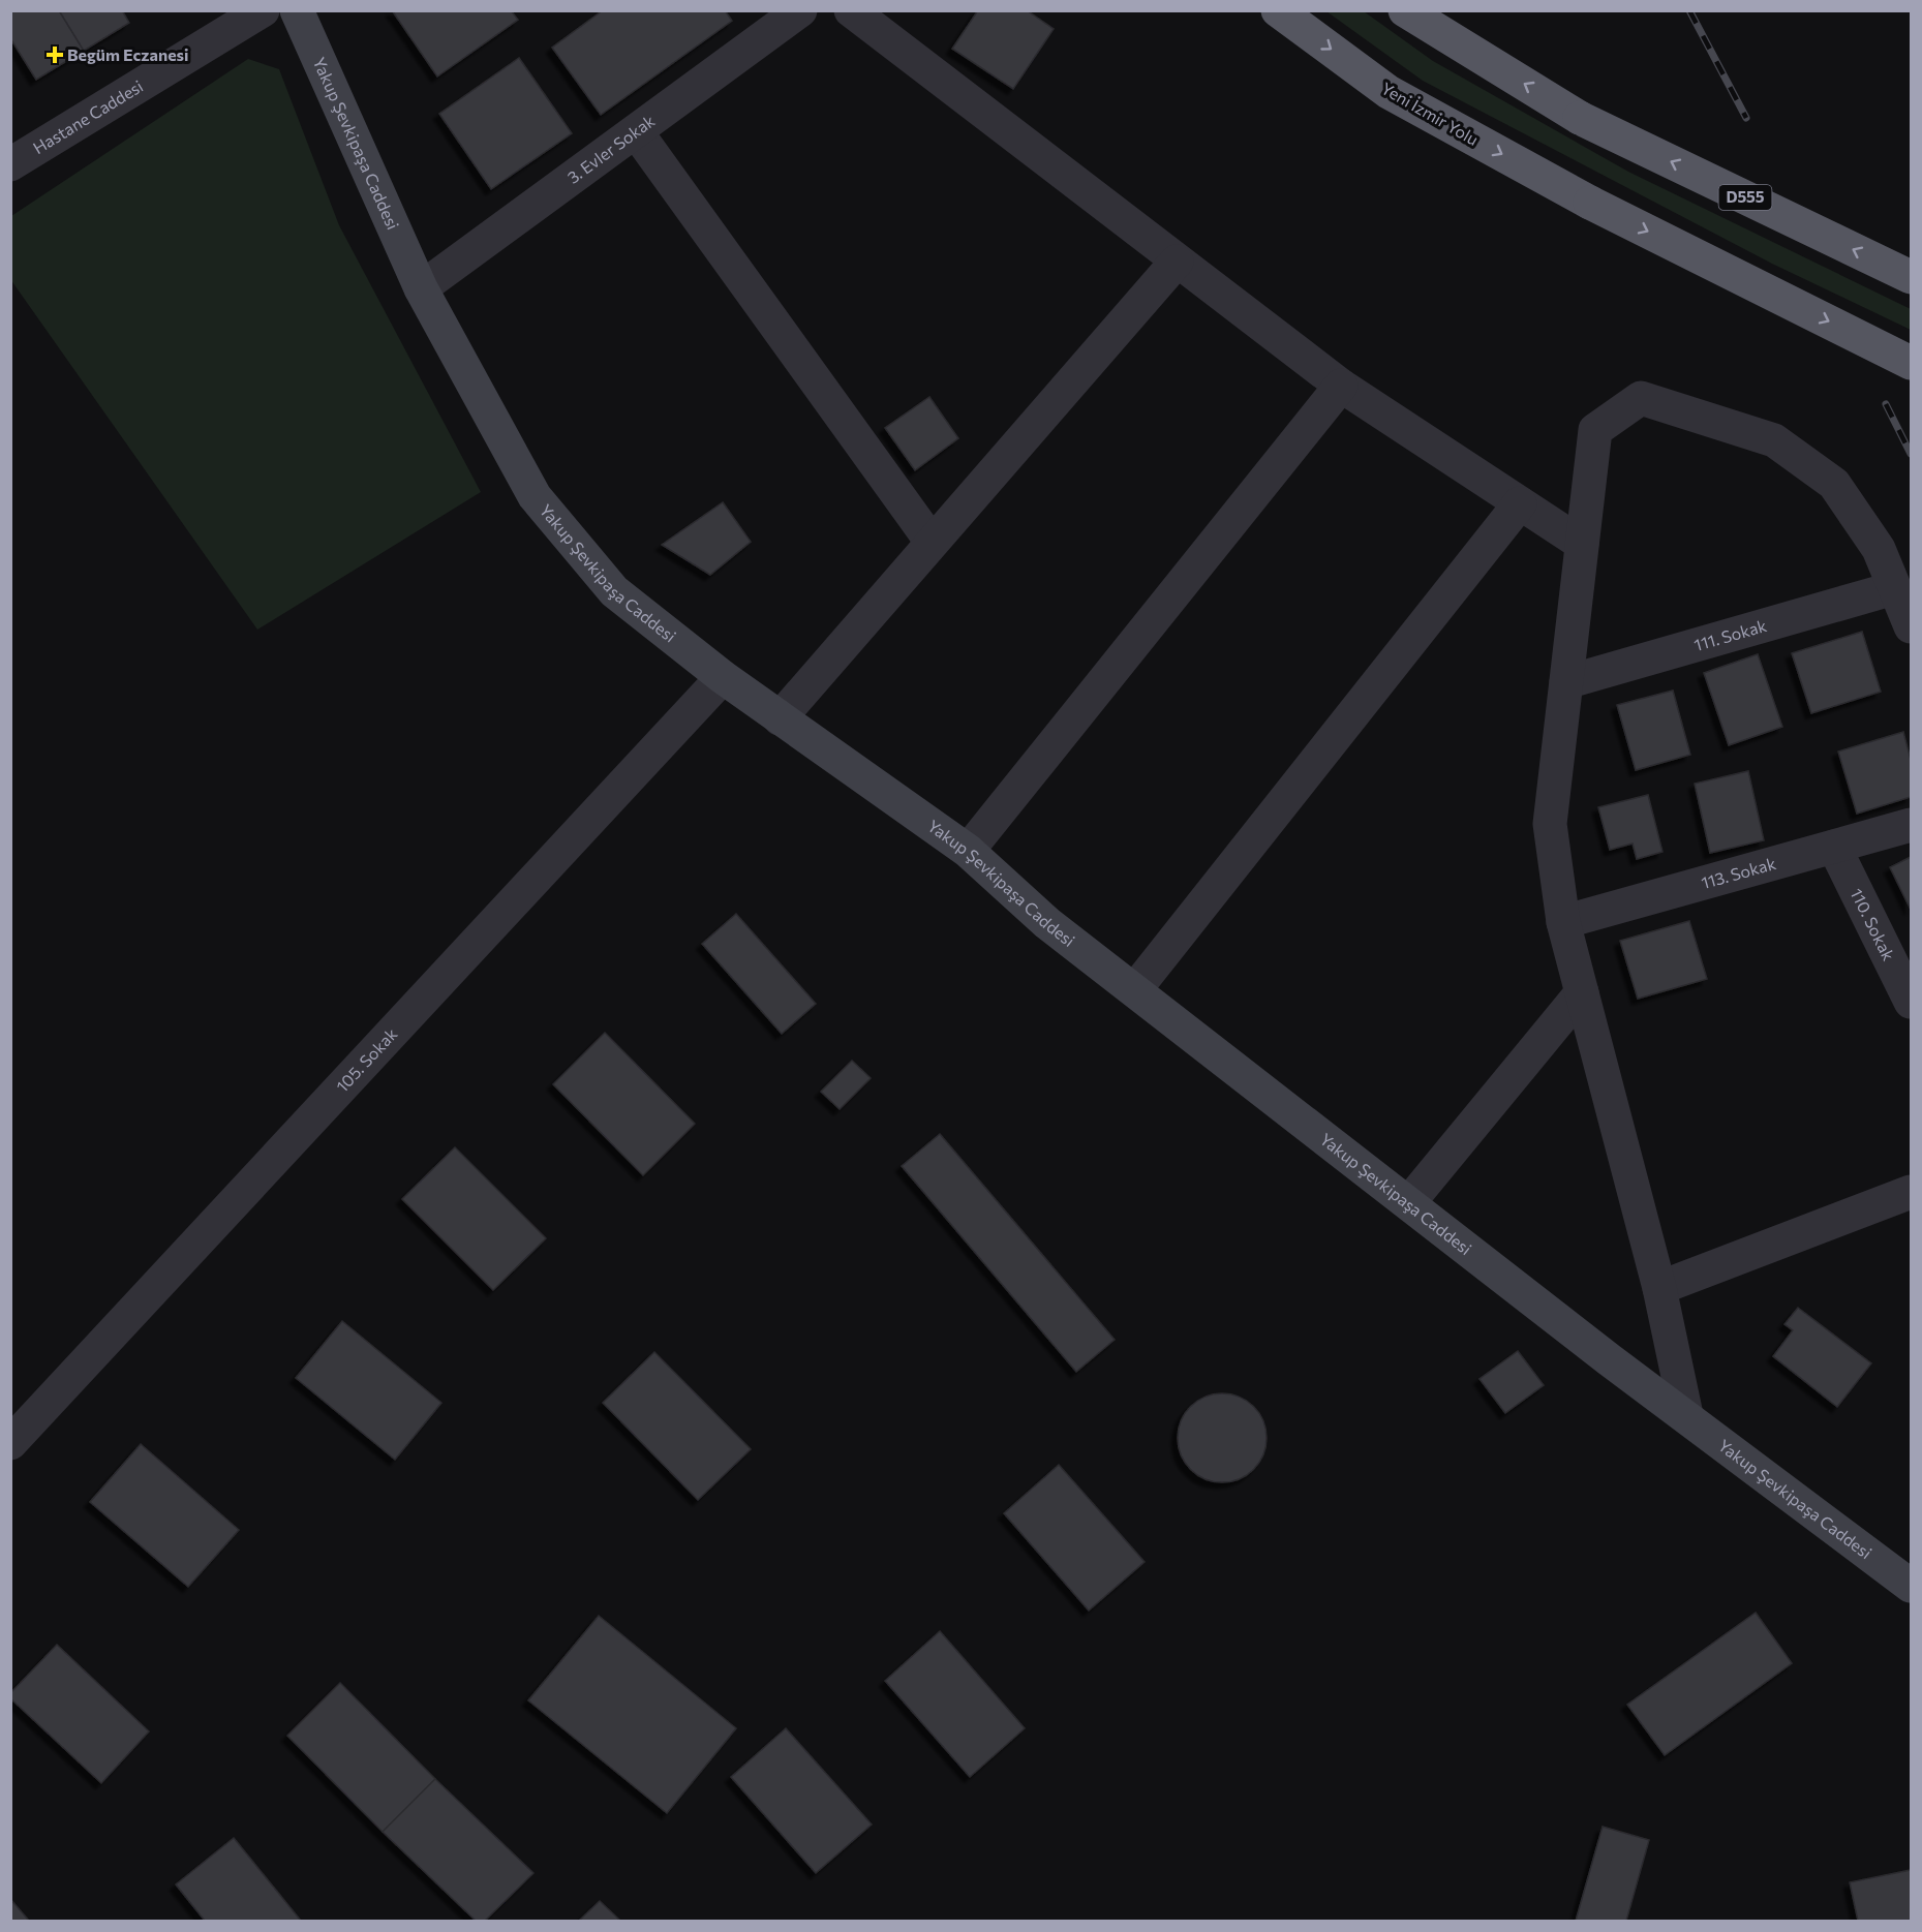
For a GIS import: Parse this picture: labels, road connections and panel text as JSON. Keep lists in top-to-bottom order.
{
  "streets": {
    "highway": ["Yeni İzmir Yolu", "D555"],
    "main road": ["Yakup Şevkipaşa Caddesi"],
    "street": [
      "Hastane Caddesi",
      "3. Evler Sokak",
      "111. Sokak",
      "113. Sokak",
      "110. Sokak",
      "105. Sokak"
    ]
  },
  "crossings": [
    ["Yakup Şevkipaşa Caddesi", "3. Evler Sokak"],
    ["Yakup Şevkipaşa Caddesi", "105. Sokak"],
    ["113. Sokak", "110. Sokak"]
  ],
  "places": {
    "health": ["Begüm Eczanesi"]
  }
}
